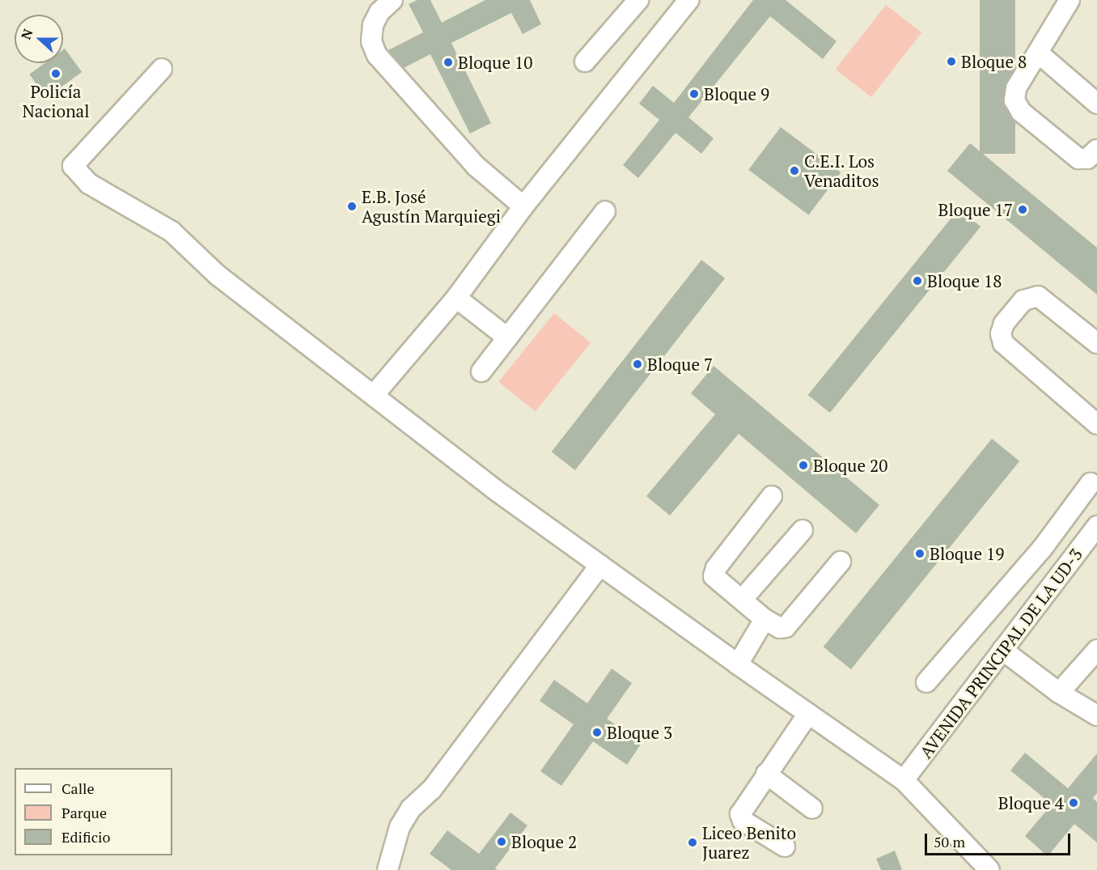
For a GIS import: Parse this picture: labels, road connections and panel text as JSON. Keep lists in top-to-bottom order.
{
  "streets": {
    "street": ["AVENIDA PRINCIPAL DE LA UD-3"]
  },
  "places": [
    "Bloque 8",
    "Bloque 10",
    "Policía Nacional",
    "Bloque 9",
    "C.E.I. Los Venaditos",
    "E.B. José Agustín Marquiegi",
    "Bloque 17",
    "Bloque 18",
    "Bloque 7",
    "Bloque 20",
    "Bloque 19",
    "Bloque 3",
    "Bloque 4",
    "Bloque 2",
    "Liceo Benito Juarez"
  ],
  "legend": ["Calle", "Parque", "Edificio"],
  "scale_bar": "50 m",
  "north": "left"
}
